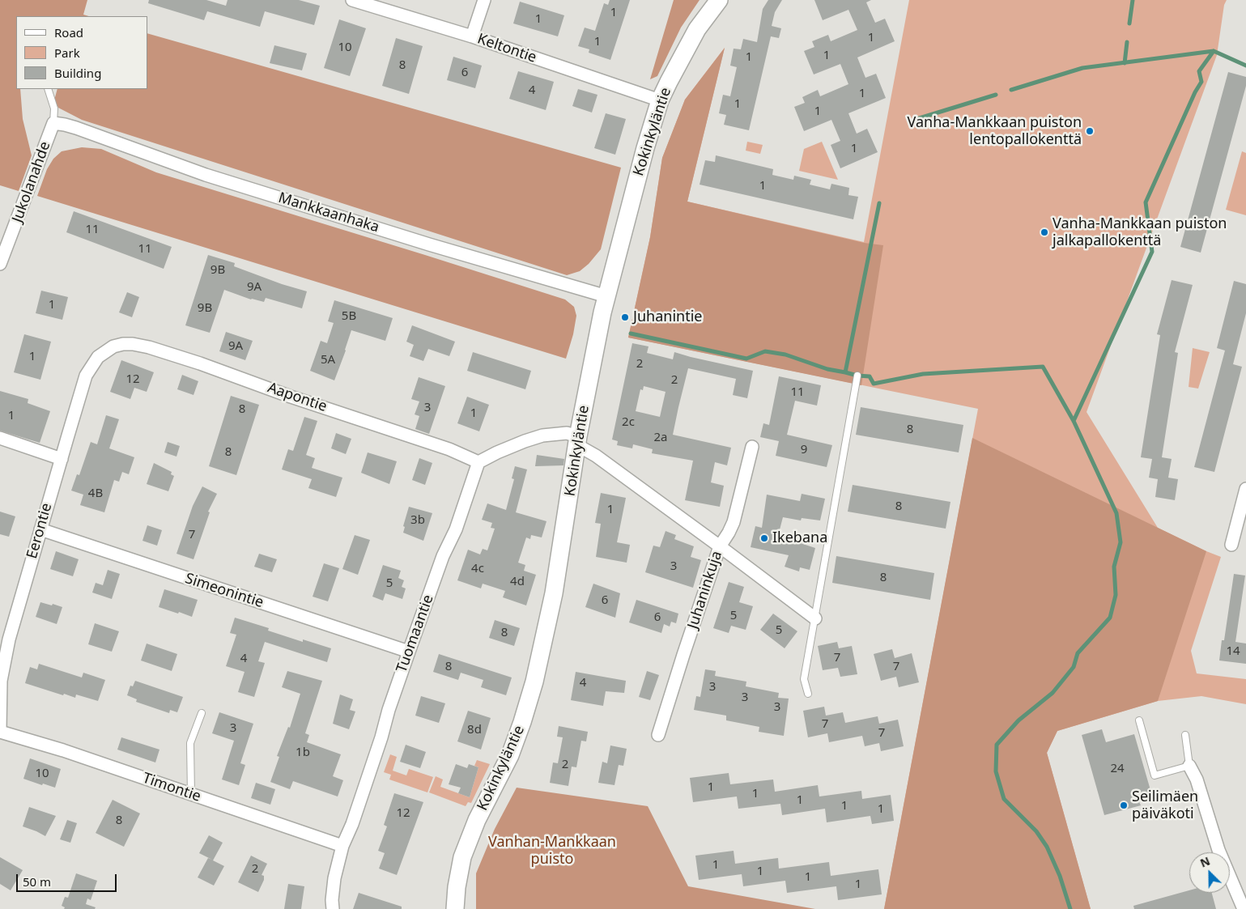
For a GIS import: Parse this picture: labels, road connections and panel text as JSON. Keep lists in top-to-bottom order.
{
  "streets": {
    "main road": ["Kokinkyläntie"],
    "street": [
      "Keltontie",
      "Jukolanahde",
      "Mankkaanhaka",
      "Aapontie",
      "Eerontie",
      "Juhaninkuja",
      "Simeonintie",
      "Tuomaantie",
      "Timontie"
    ]
  },
  "crossings": [
    ["Keltontie", "Kokinkyläntie"],
    ["Kokinkyläntie", "Mankkaanhaka"],
    ["Jukolanahde", "Mankkaanhaka"],
    ["Aapontie", "Eerontie"],
    ["Aapontie", "Tuomaantie"],
    ["Eerontie", "Simeonintie"],
    ["Eerontie", "Timontie"],
    ["Simeonintie", "Tuomaantie"],
    ["Tuomaantie", "Timontie"]
  ],
  "parks": ["Vanhan-Mankkaan puisto"],
  "places": [
    "Vanha-Mankkaan puiston lentopallokenttä",
    "Vanha-Mankkaan puiston jalkapallokenttä",
    "Juhanintie",
    "Ikebana",
    "Seilimäen päiväkoti"
  ],
  "house_numbers": [
    "1",
    "1",
    "1",
    "1",
    "10",
    "1",
    "1",
    "8",
    "6",
    "4",
    "1",
    "1",
    "1",
    "1",
    "1",
    "11",
    "11",
    "9B",
    "9A",
    "1",
    "9B",
    "5B",
    "9A",
    "1",
    "5A",
    "2",
    "12",
    "2",
    "11",
    "3",
    "8",
    "1",
    "1",
    "2c",
    "8",
    "2a",
    "9",
    "8",
    "4B",
    "8",
    "1",
    "3b",
    "7",
    "3",
    "4c",
    "8",
    "4d",
    "5",
    "6",
    "5",
    "6",
    "5",
    "8",
    "14",
    "7",
    "4",
    "8",
    "7",
    "4",
    "3",
    "3",
    "3",
    "7",
    "3",
    "8d",
    "7",
    "1b",
    "2",
    "24",
    "10",
    "1",
    "1",
    "1",
    "1",
    "1",
    "12",
    "8",
    "1",
    "2",
    "1",
    "1",
    "1"
  ],
  "legend": ["Road", "Park", "Building"],
  "scale_bar": "50 m",
  "north": "top left"
}
